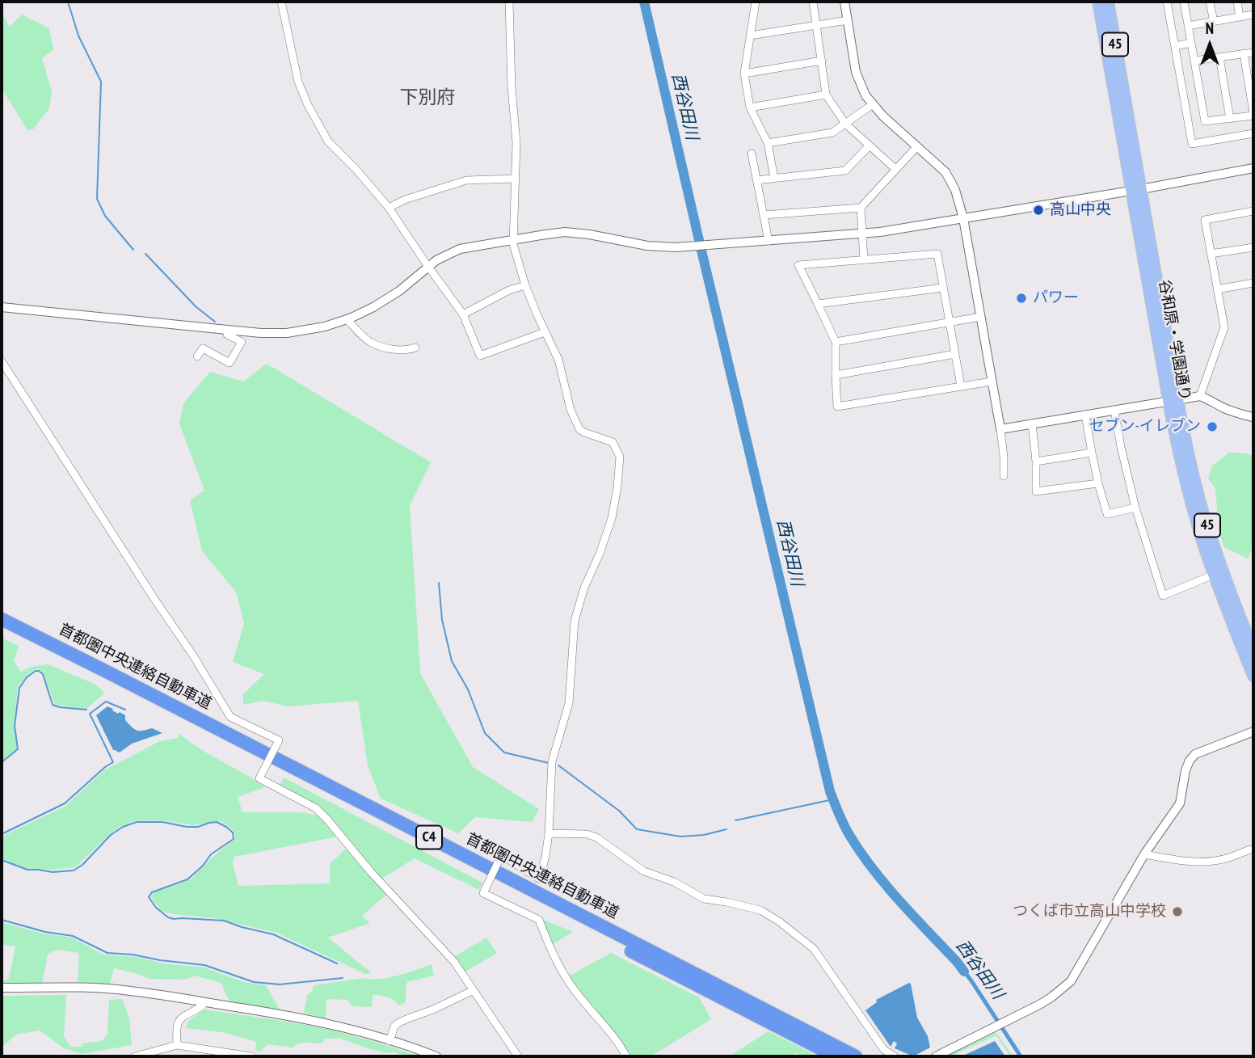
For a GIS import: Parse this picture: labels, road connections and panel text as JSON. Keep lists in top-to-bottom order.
{
  "streets": {
    "highway": ["首都圏中央連絡自動車道", "C4"],
    "main road": ["45", "谷和原・学園通り"]
  },
  "districts": ["下別府"],
  "water": ["西谷田川"],
  "places": [
    "高山中央",
    "パワー",
    "セブン-イレブン",
    "つくば市立高山中学校"
  ],
  "north": "top"
}
